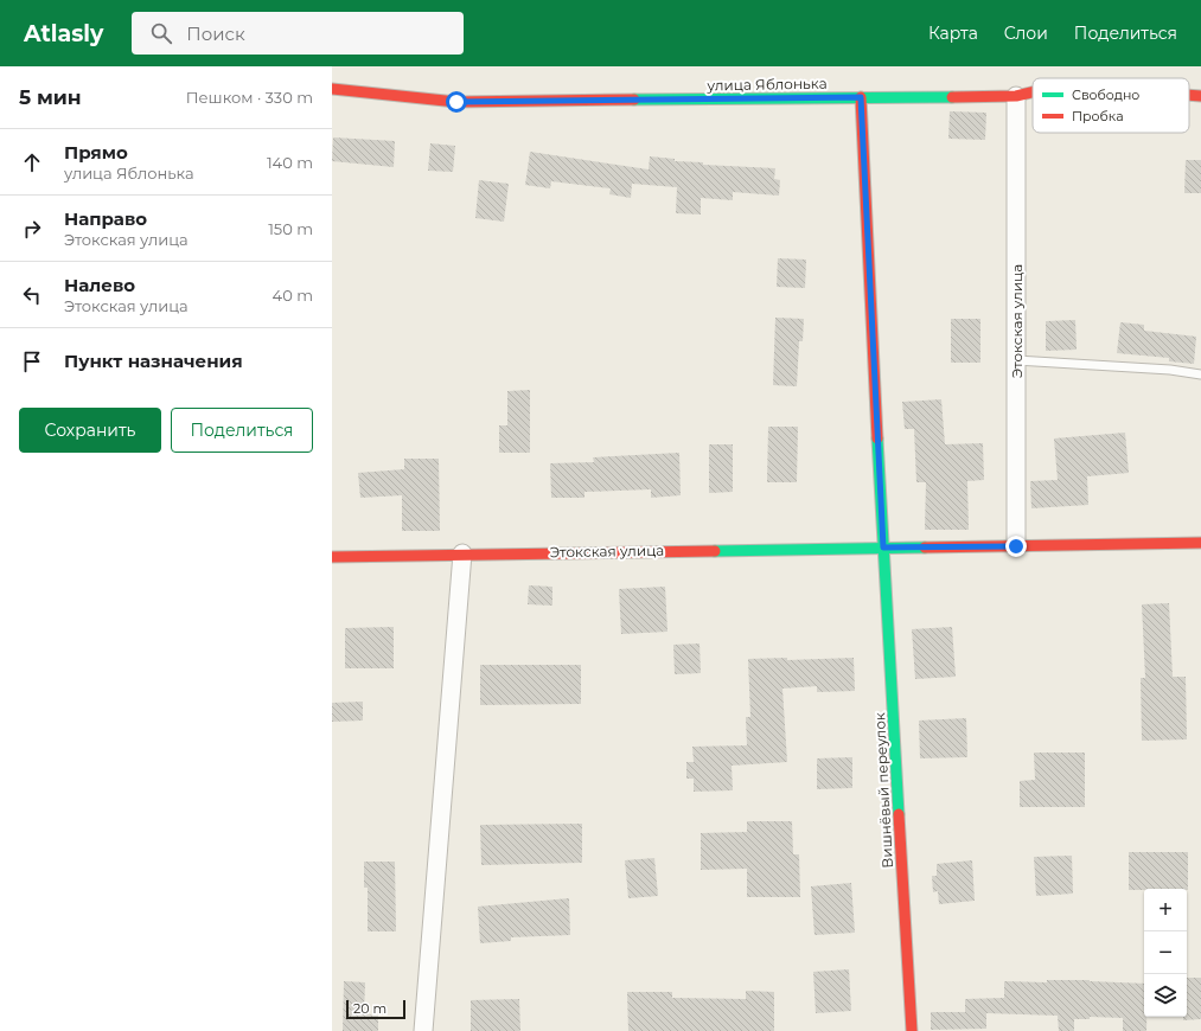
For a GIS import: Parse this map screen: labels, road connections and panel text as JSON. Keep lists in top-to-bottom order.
{
  "streets": {
    "street": ["улица Яблонька", "Этокская улица", "Вишнёвый переулок"]
  },
  "crossings": [
    ["улица Яблонька", "Этокская улица"],
    ["Этокская улица", "Вишнёвый переулок"]
  ],
  "legend": ["Свободно", "Пробка"],
  "scale_bar": "20 m",
  "page": {
    "header": "Atlasly",
    "search": "Поиск",
    "nav": ["Карта", "Слои", "Поделиться"],
    "heading": ["5 мин", "Пешком · 330 m"],
    "list": [
      ["Прямо", "улица Яблонька", "140 m"],
      ["Направо", "Этокская улица", "150 m"],
      ["Налево", "Этокская улица", "40 m"],
      "Пункт назначения"
    ],
    "buttons": ["Сохранить", "Поделиться"],
    "map_buttons": ["+", "−"],
    "scale": "20 m"
  }
}
